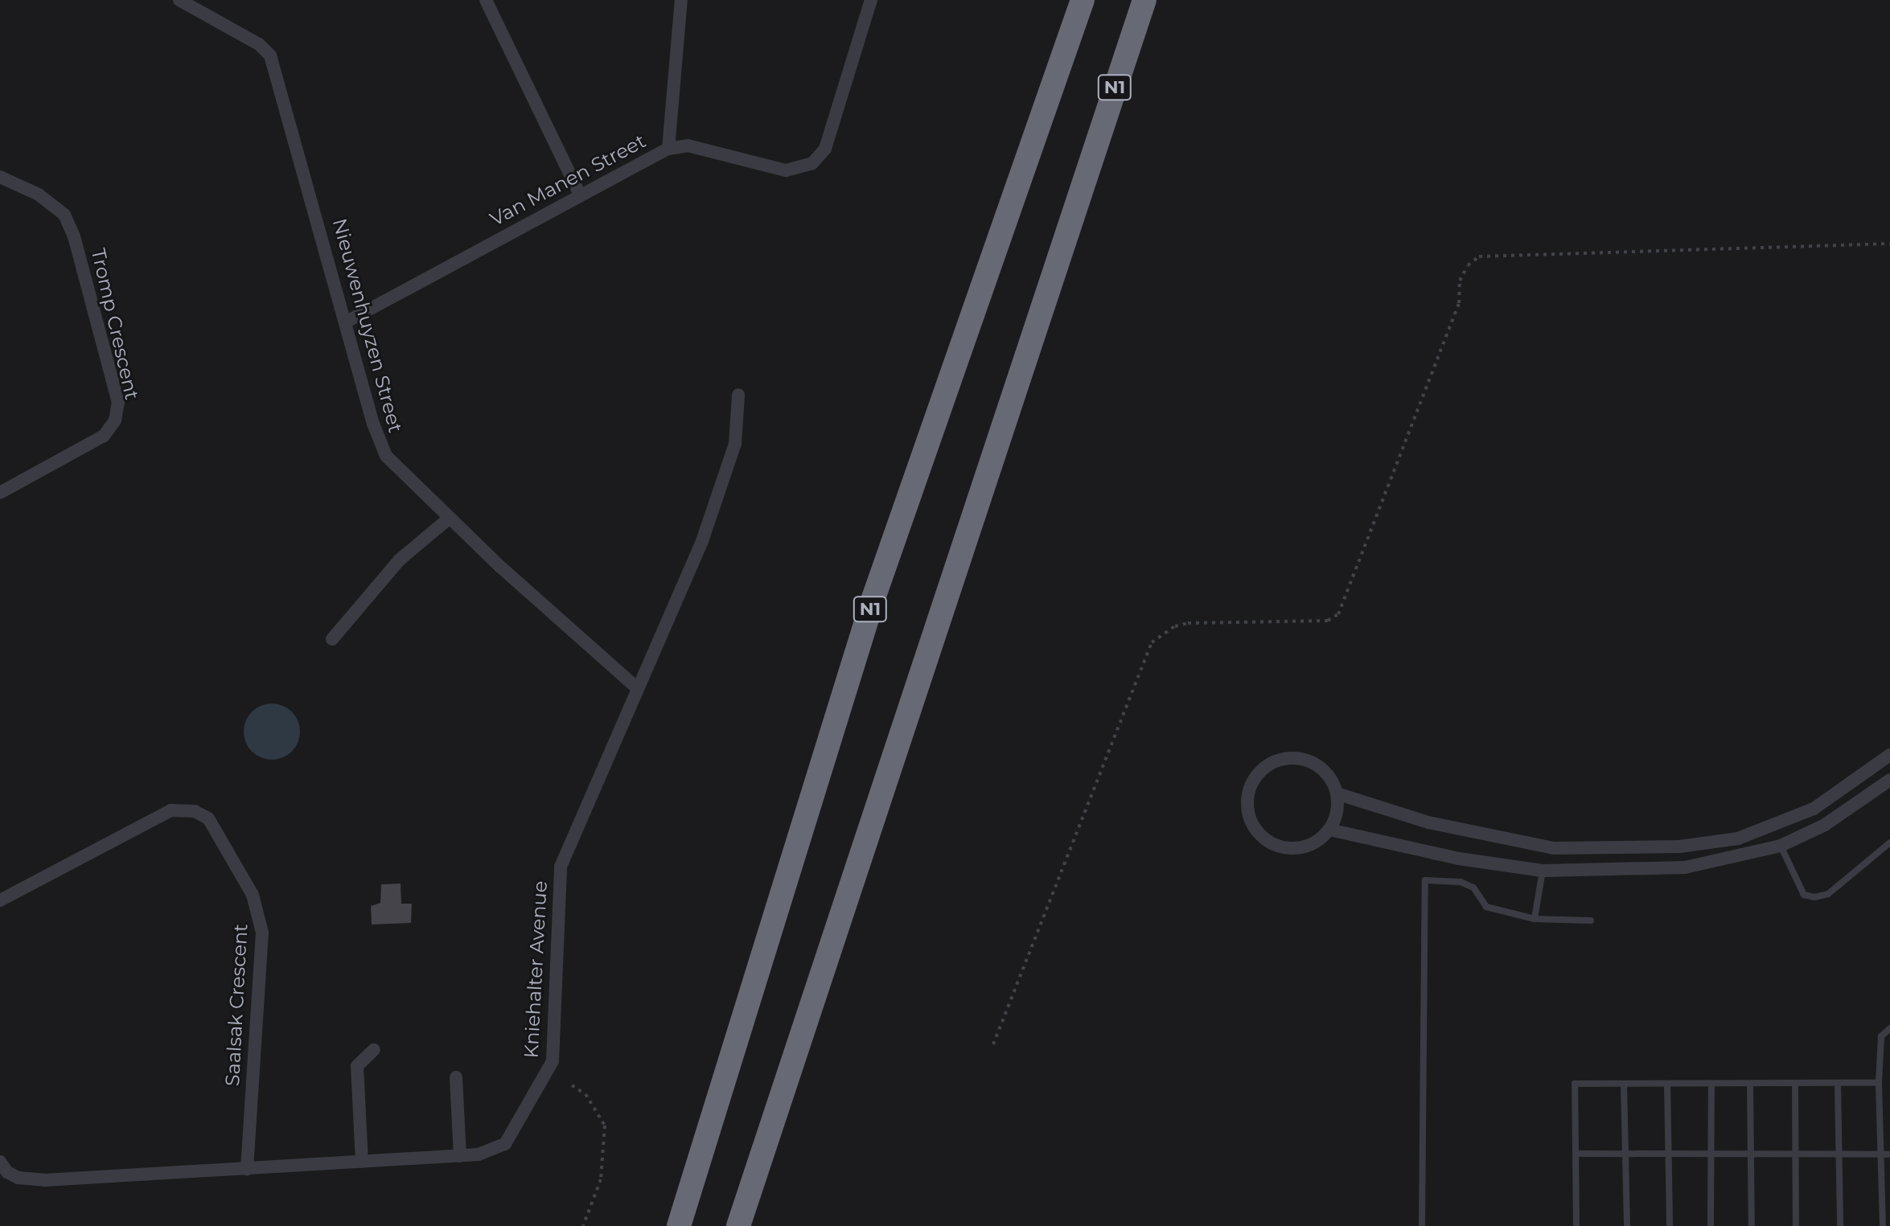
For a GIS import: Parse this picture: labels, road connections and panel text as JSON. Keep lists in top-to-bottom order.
{
  "streets": {
    "highway": ["N1"],
    "street": [
      "Van Manen Street",
      "Tromp Crescent",
      "Nieuwenhuyzen Street",
      "Kniehalter Avenue",
      "Saalsak Crescent"
    ]
  },
  "crossings": [
    ["Van Manen Street", "Nieuwenhuyzen Street"],
    ["Nieuwenhuyzen Street", "Kniehalter Avenue"],
    ["Kniehalter Avenue", "Saalsak Crescent"]
  ]
}
